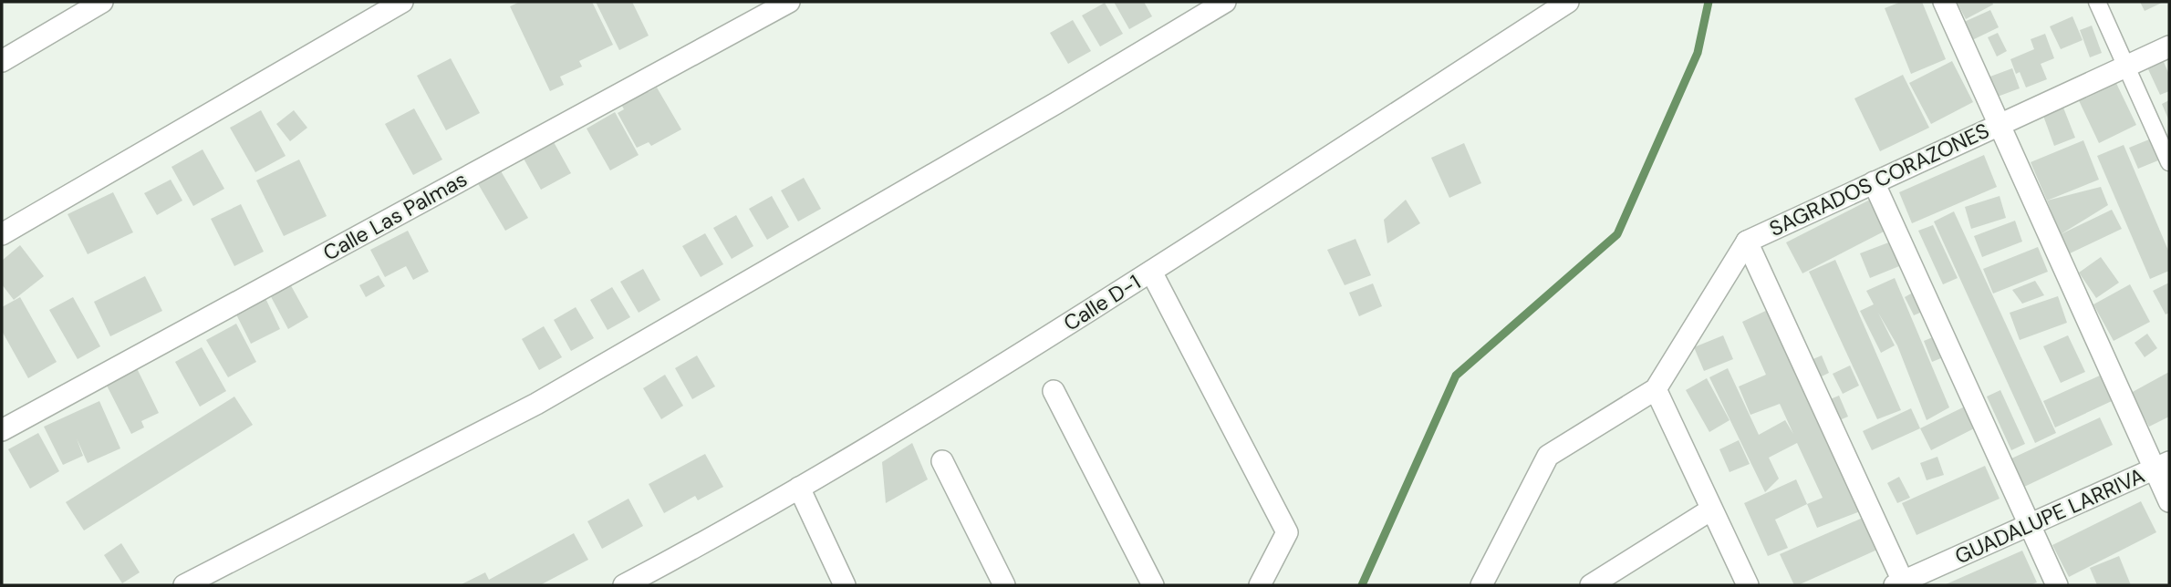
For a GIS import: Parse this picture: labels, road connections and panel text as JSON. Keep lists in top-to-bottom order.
{
  "streets": {
    "street": [
      "SAGRADOS CORAZONES",
      "Calle Las Palmas",
      "Calle D-1",
      "GUADALUPE LARRIVA"
    ]
  }
}
